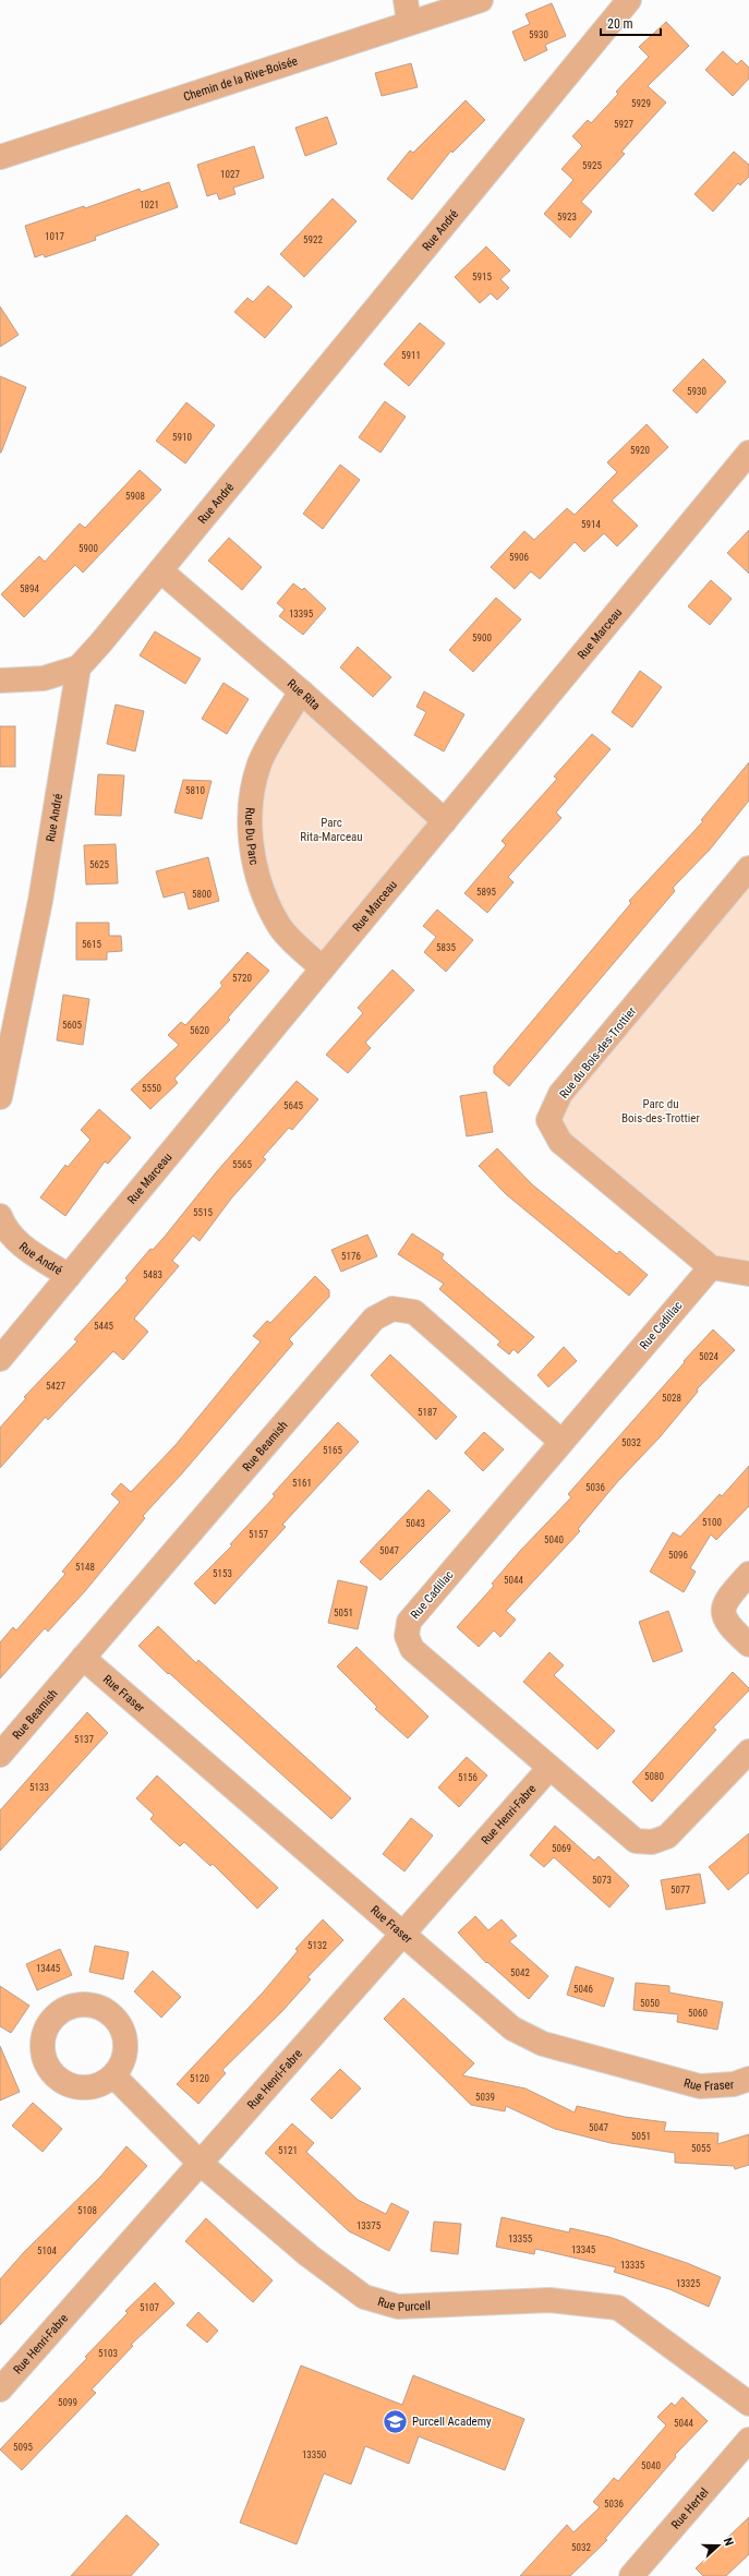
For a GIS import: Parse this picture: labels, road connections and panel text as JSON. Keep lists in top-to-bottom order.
{
  "streets": {
    "street": [
      "Chemin de la Rive-Boisée",
      "Rue André",
      "Rue Marceau",
      "Rue Rita",
      "Rue Du Parc",
      "Rue du Bois-des-Trottier",
      "Rue Cadillac",
      "Rue Beamish",
      "Rue Fraser",
      "Rue Henri-Fabre",
      "Rue Purcell",
      "Rue Hertel"
    ]
  },
  "crossings": [
    ["Rue André", "Rue Marceau"],
    ["Rue André", "Rue Rita"],
    ["Rue Marceau", "Rue Rita"],
    ["Rue Marceau", "Rue Du Parc"],
    ["Rue Rita", "Rue Du Parc"],
    ["Rue du Bois-des-Trottier", "Rue Cadillac"],
    ["Rue Cadillac", "Rue Beamish"],
    ["Rue Cadillac", "Rue Henri-Fabre"],
    ["Rue Beamish", "Rue Fraser"],
    ["Rue Fraser", "Rue Henri-Fabre"],
    ["Rue Henri-Fabre", "Rue Purcell"]
  ],
  "parks": ["Parc Rita-Marceau", "Parc du Bois-des-Trottier"],
  "places": {
    "school or university": ["Purcell Academy"]
  },
  "house_numbers": [
    "5930",
    "5929",
    "5927",
    "5925",
    "1027",
    "1021",
    "5923",
    "1017",
    "5922",
    "5915",
    "5911",
    "5930",
    "5910",
    "5920",
    "5908",
    "5914",
    "5900",
    "5906",
    "5894",
    "13395",
    "5900",
    "5810",
    "5625",
    "5895",
    "5800",
    "5615",
    "5835",
    "5720",
    "5605",
    "5620",
    "5550",
    "5645",
    "5565",
    "5515",
    "5176",
    "5483",
    "5445",
    "5024",
    "5427",
    "5028",
    "5187",
    "5032",
    "5165",
    "5161",
    "5036",
    "5100",
    "5043",
    "5157",
    "5040",
    "5047",
    "5096",
    "5148",
    "5153",
    "5044",
    "5051",
    "5137",
    "5080",
    "5156",
    "5133",
    "5069",
    "5073",
    "5077",
    "5132",
    "13445",
    "5042",
    "5046",
    "5050",
    "5060",
    "5120",
    "5039",
    "5047",
    "5051",
    "5055",
    "5121",
    "5108",
    "13375",
    "13355",
    "13345",
    "5104",
    "13335",
    "13325",
    "5107",
    "5103",
    "5099",
    "5044",
    "5095",
    "13350",
    "5040",
    "5036",
    "5032"
  ],
  "scale_bar": "20 m",
  "north": "right"
}
